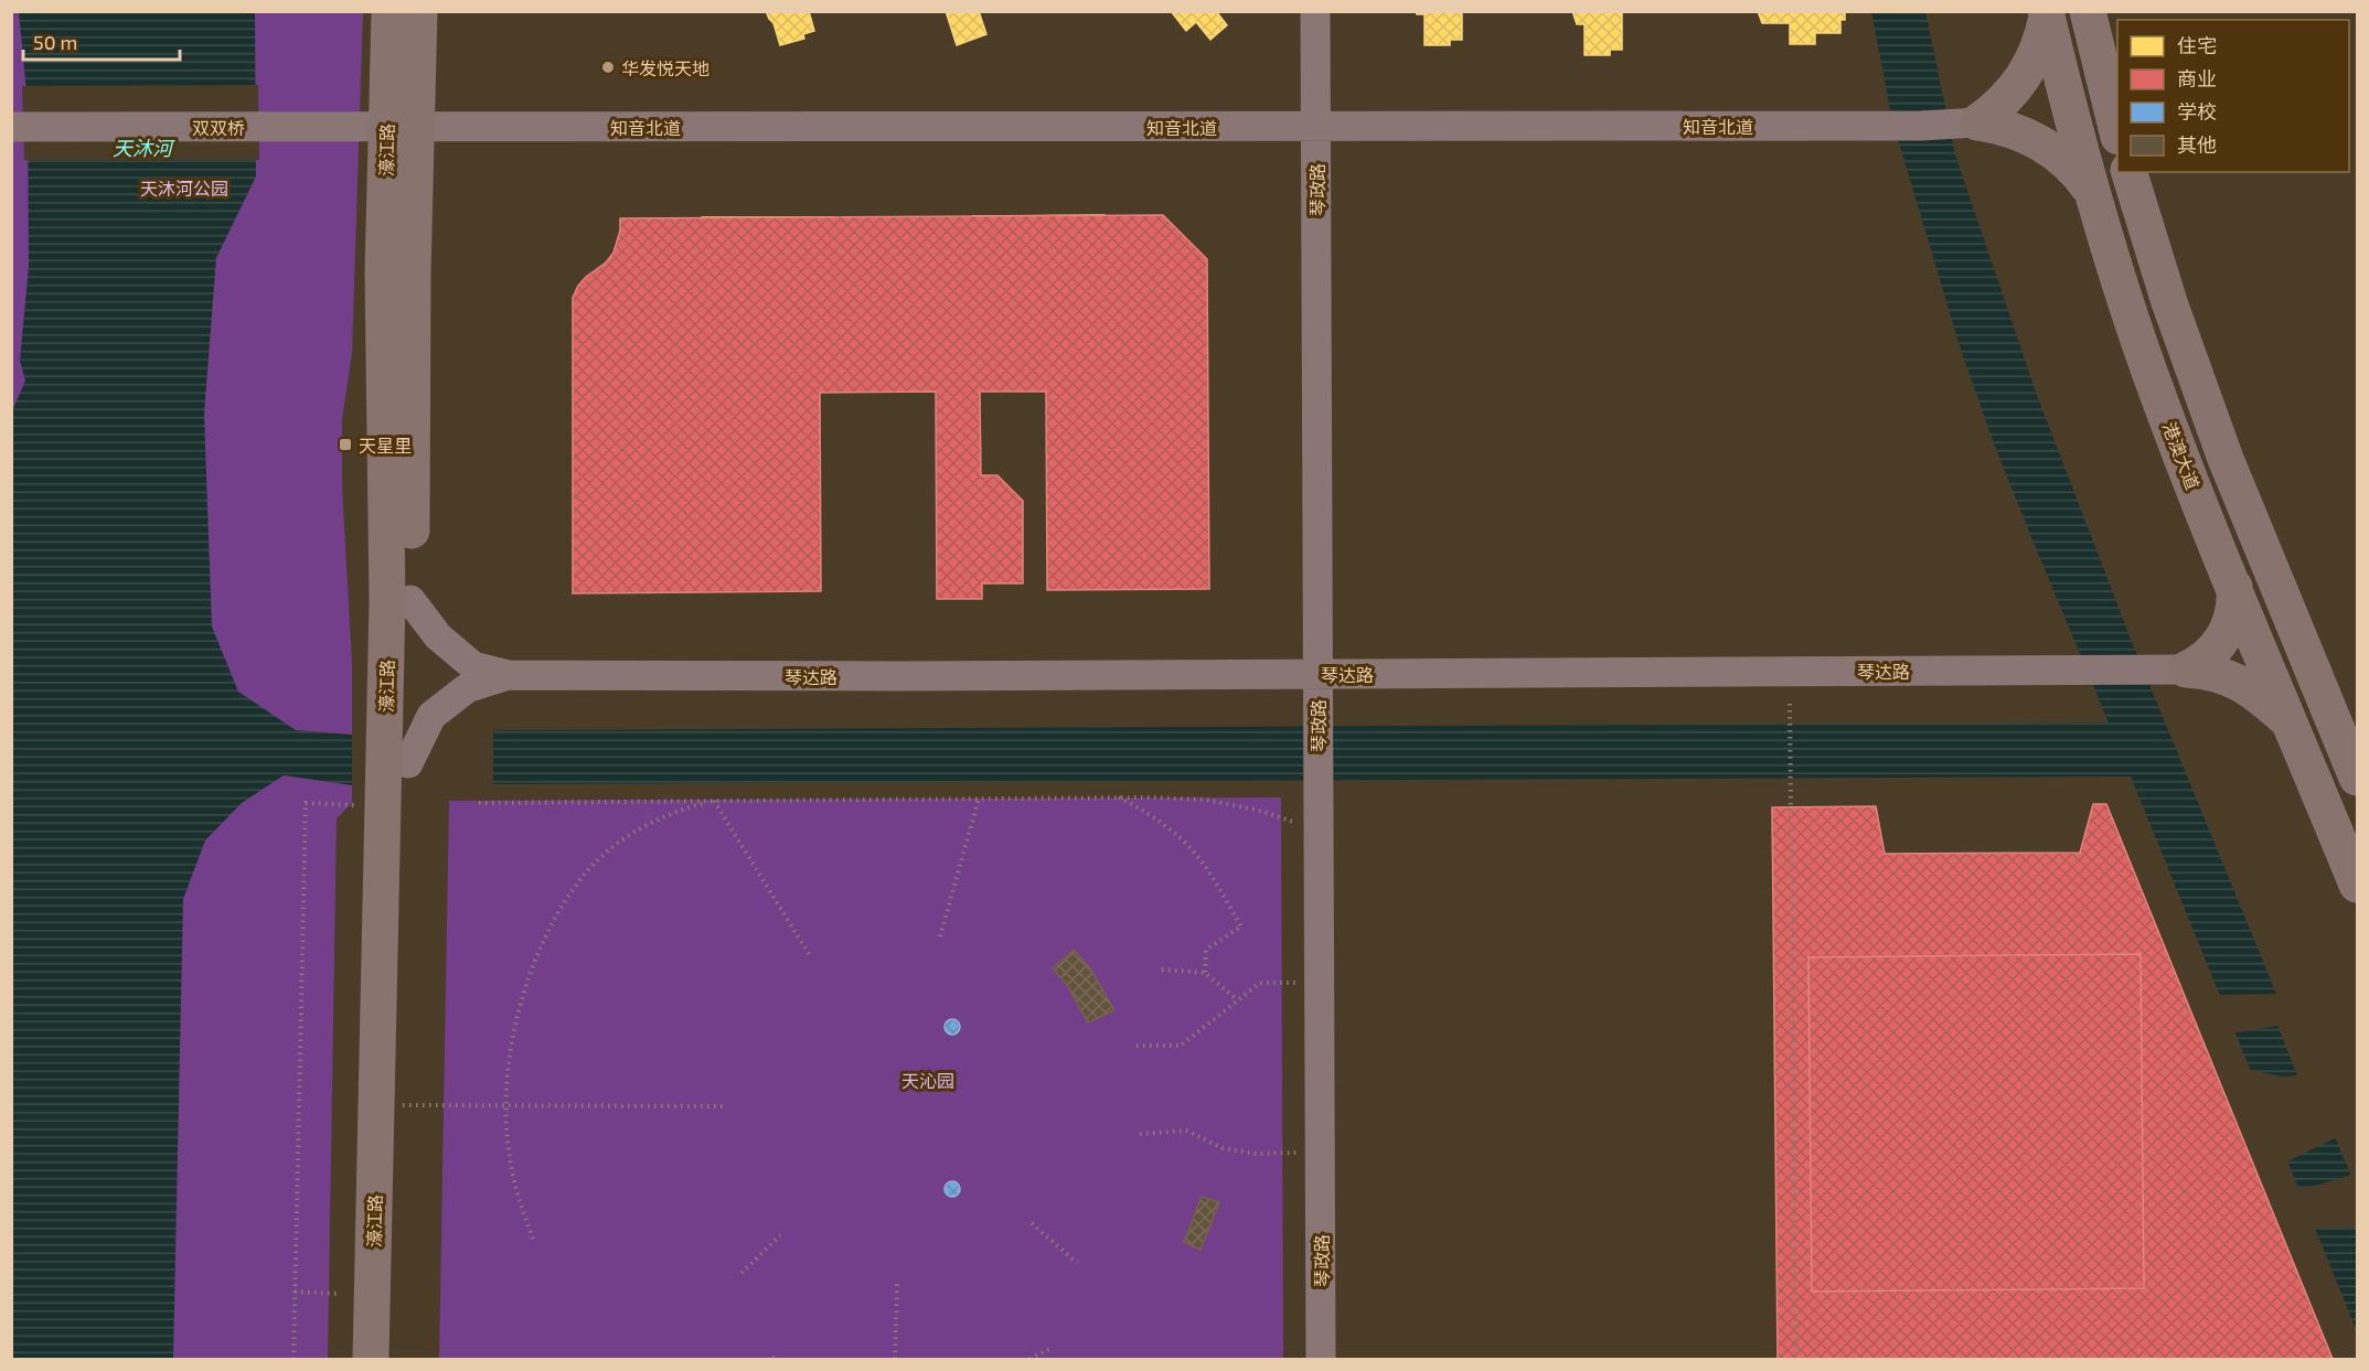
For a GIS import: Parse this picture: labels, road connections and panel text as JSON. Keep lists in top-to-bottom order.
{
  "streets": {
    "main road": ["濠江路", "港澳大道"],
    "street": [
      "知音北道",
      "双双桥",
      "琴政路",
      "琴达路"
    ]
  },
  "crossings": [
    ["知音北道", "双双桥"],
    ["知音北道", "濠江路"],
    ["知音北道", "琴政路"],
    ["双双桥", "濠江路"],
    ["琴政路", "琴达路"]
  ],
  "water": ["天沐河"],
  "parks": ["天沐河公园", "天沁园"],
  "places": {
    "other": ["华发悦天地"],
    "transit": ["天星里"]
  },
  "legend": [
    "住宅",
    "商业",
    "学校",
    "其他"
  ],
  "scale_bar": "50 m"
}
